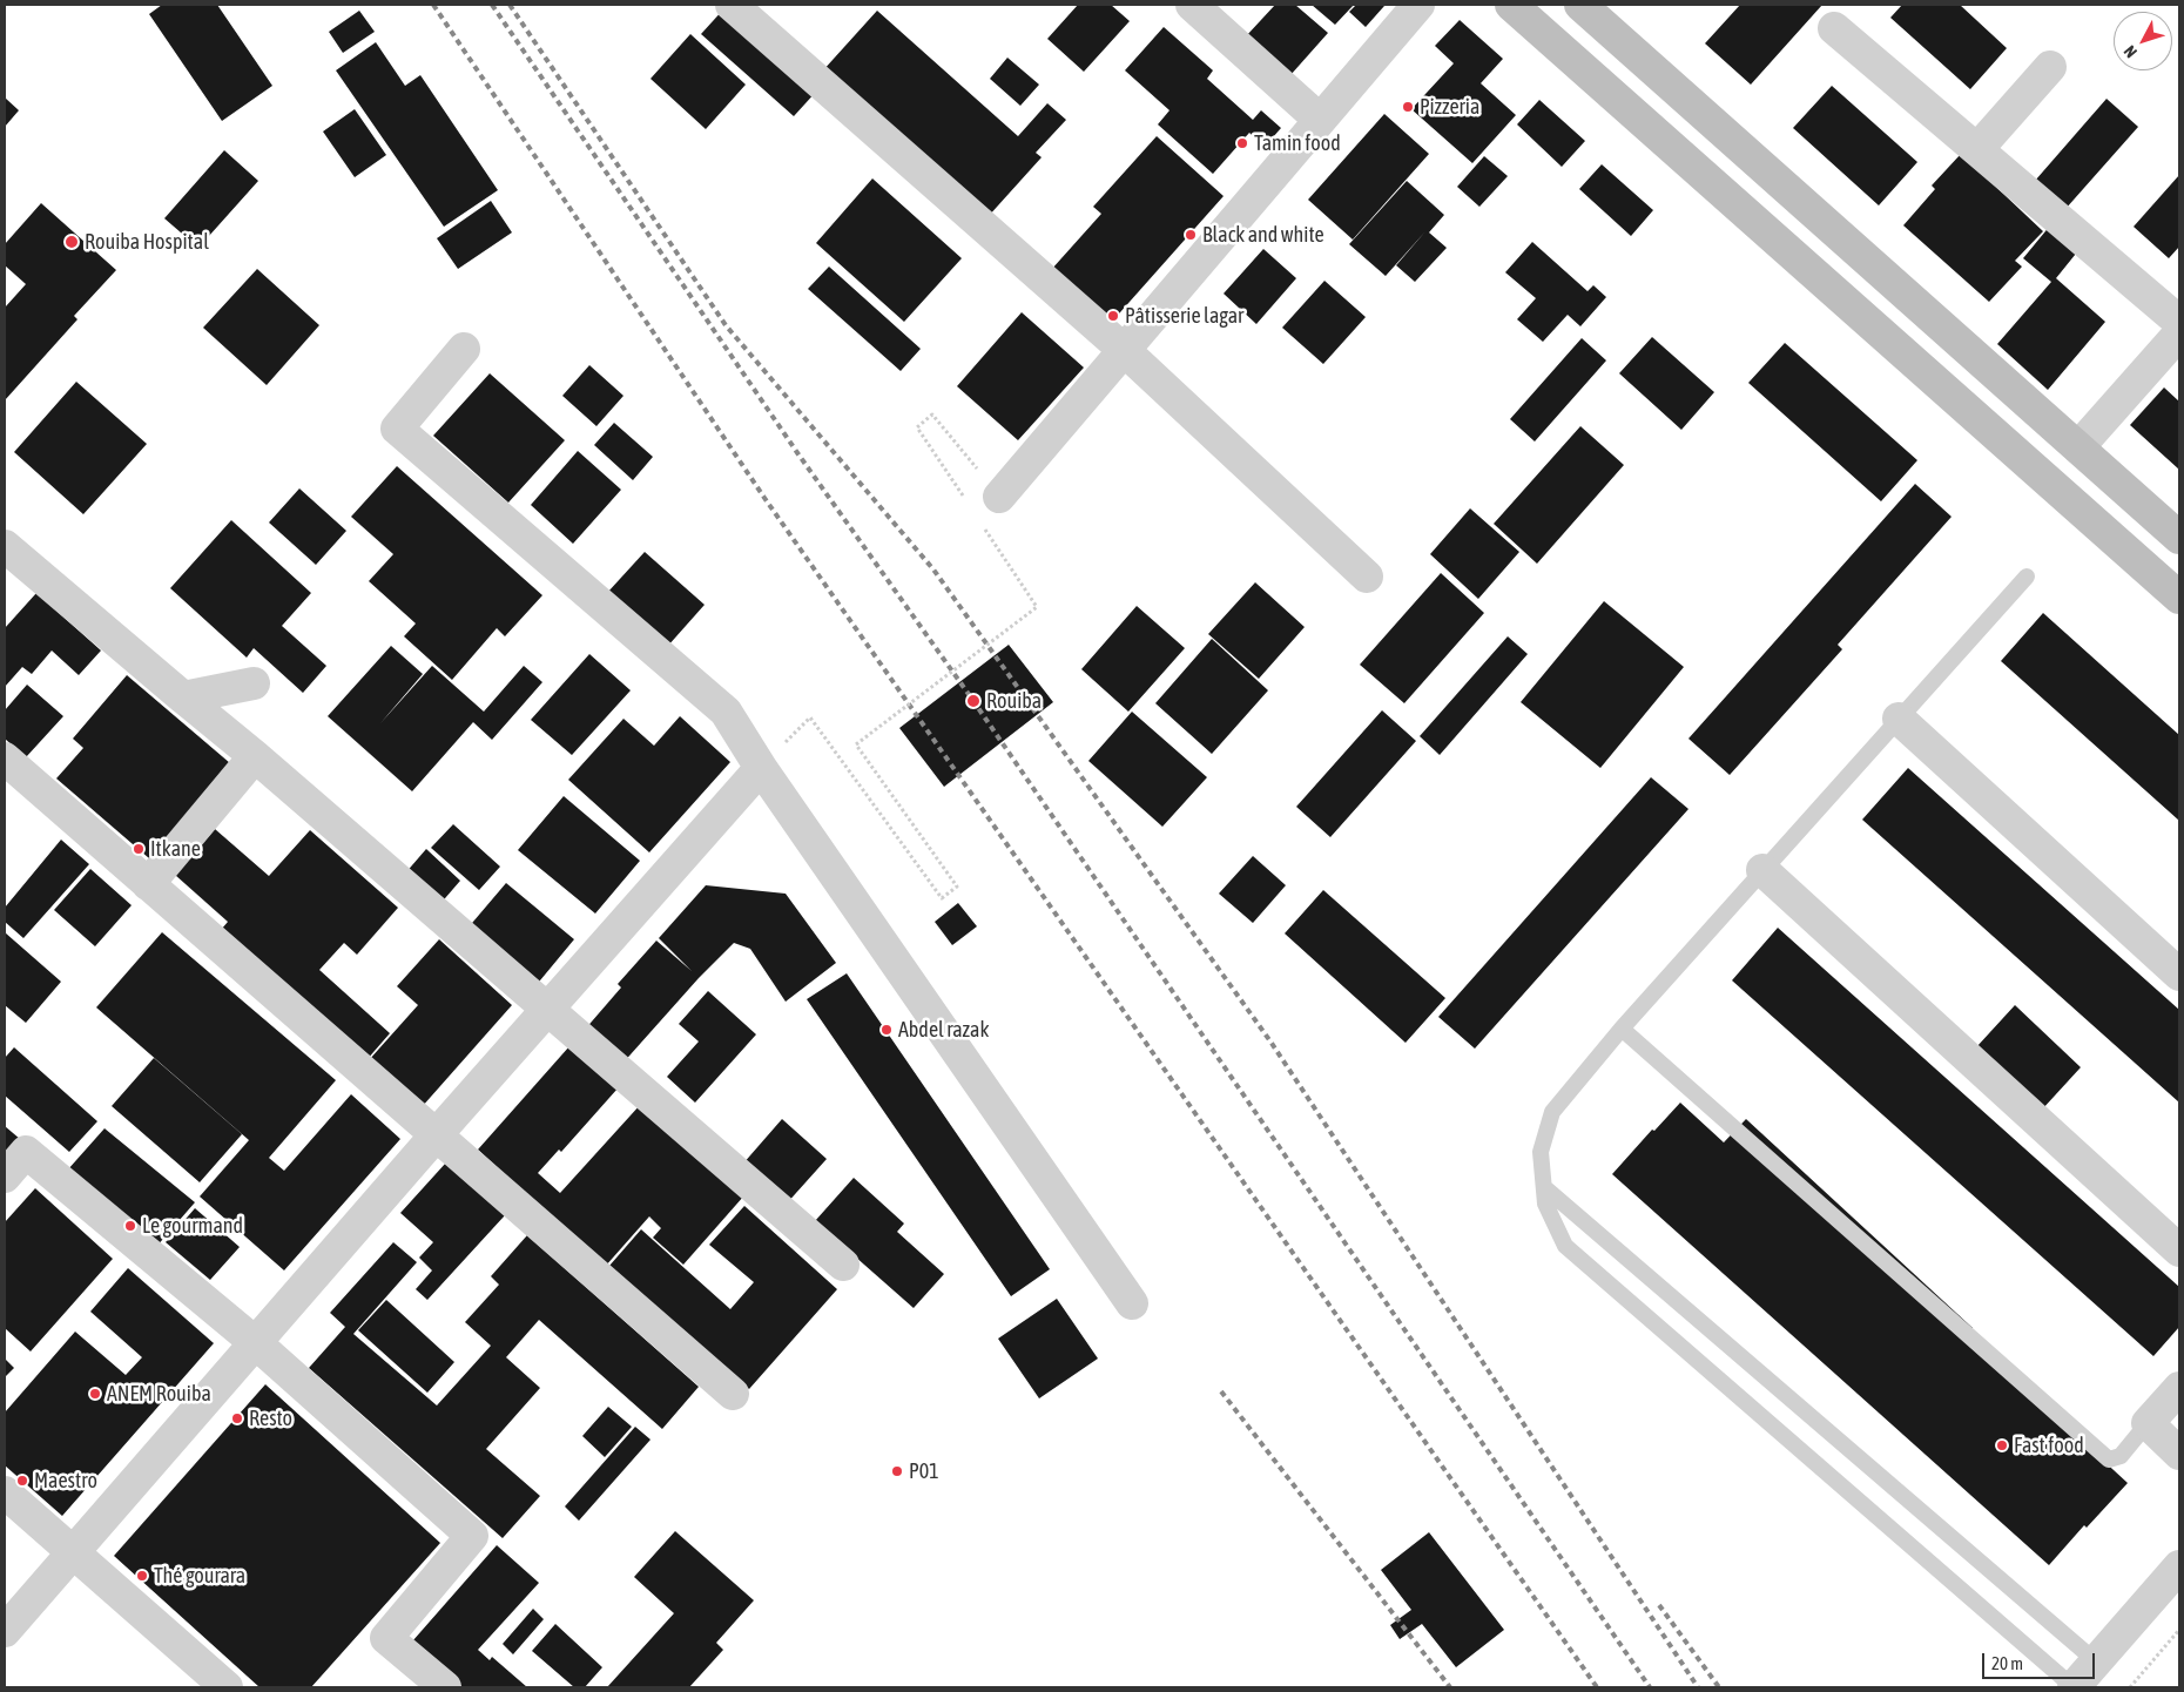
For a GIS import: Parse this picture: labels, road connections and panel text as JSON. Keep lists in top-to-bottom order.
{
  "places": [
    "Pizzeria",
    "Tamin food",
    "Black and white",
    "Rouiba Hospital",
    "Pâtisserie lagar",
    "Rouiba",
    "Itkane",
    "Abdel razak",
    "Le gourmand",
    "ANEM Rouiba",
    "Resto",
    "Fast food",
    "P01",
    "Maestro",
    "Thé gourara"
  ],
  "scale_bar": "20 m",
  "north": "bottom left"
}
